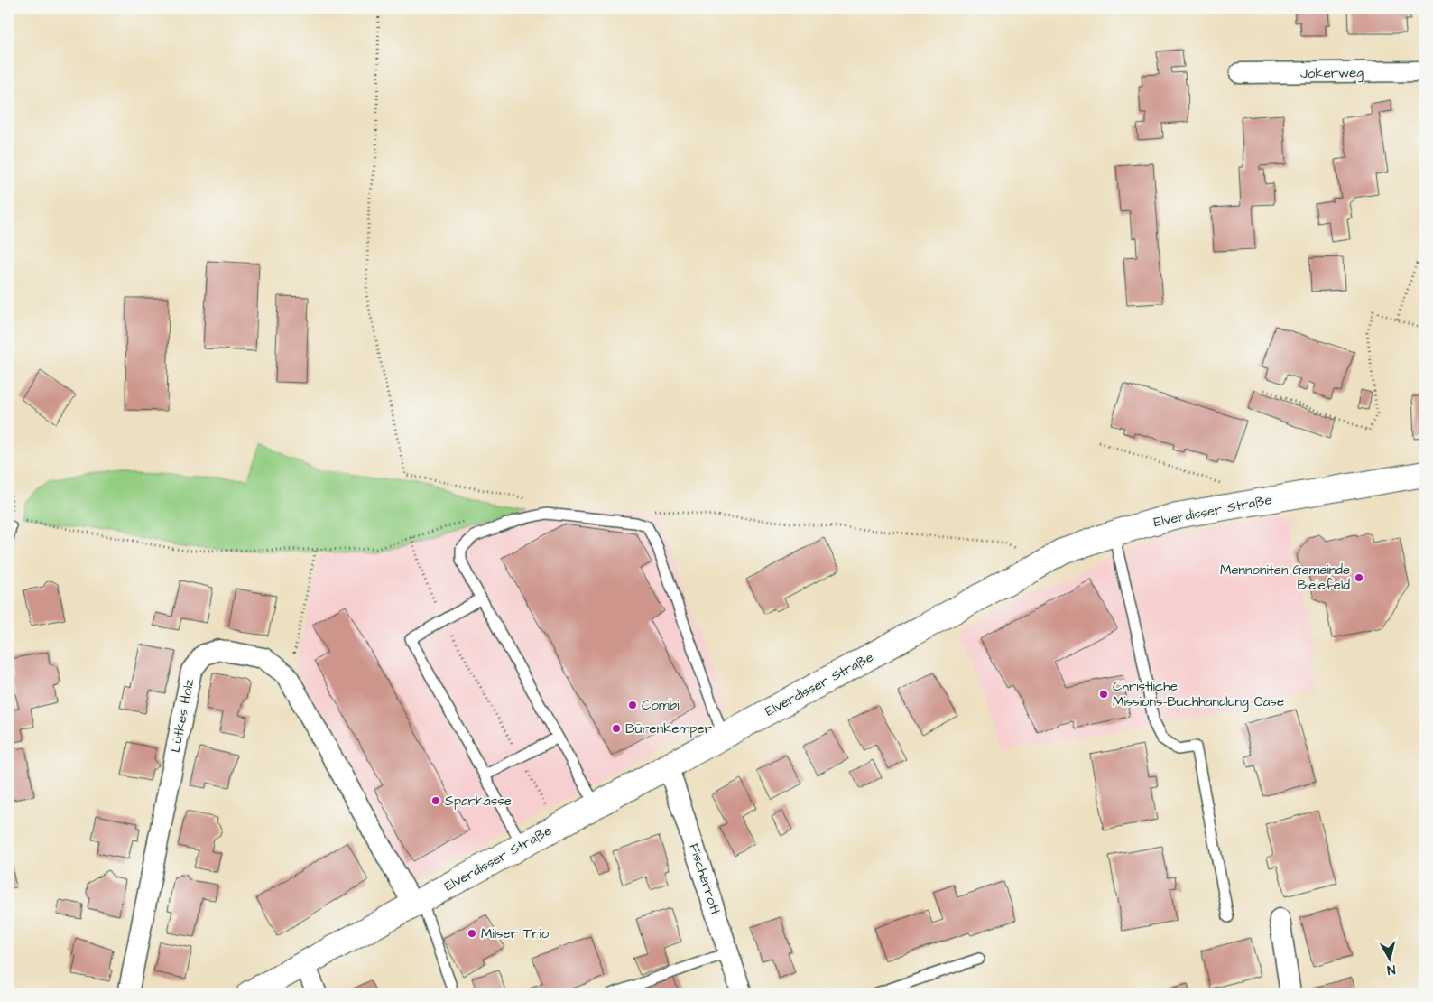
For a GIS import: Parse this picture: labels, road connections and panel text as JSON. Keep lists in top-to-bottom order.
{
  "streets": {
    "street": [
      "Jokerweg",
      "Elverdisser Straße",
      "Lütkes Holz",
      "Fischerrott"
    ]
  },
  "crossings": [
    ["Elverdisser Straße", "Lütkes Holz"],
    ["Elverdisser Straße", "Fischerrott"]
  ],
  "places": [
    "Mennoniten-Gemeinde Bielefeld",
    "Christliche Missions-Buchhandlung Oase",
    "Combi",
    "Bürenkemper",
    "Sparkasse",
    "Milser Trio"
  ],
  "north": "bottom"
}
